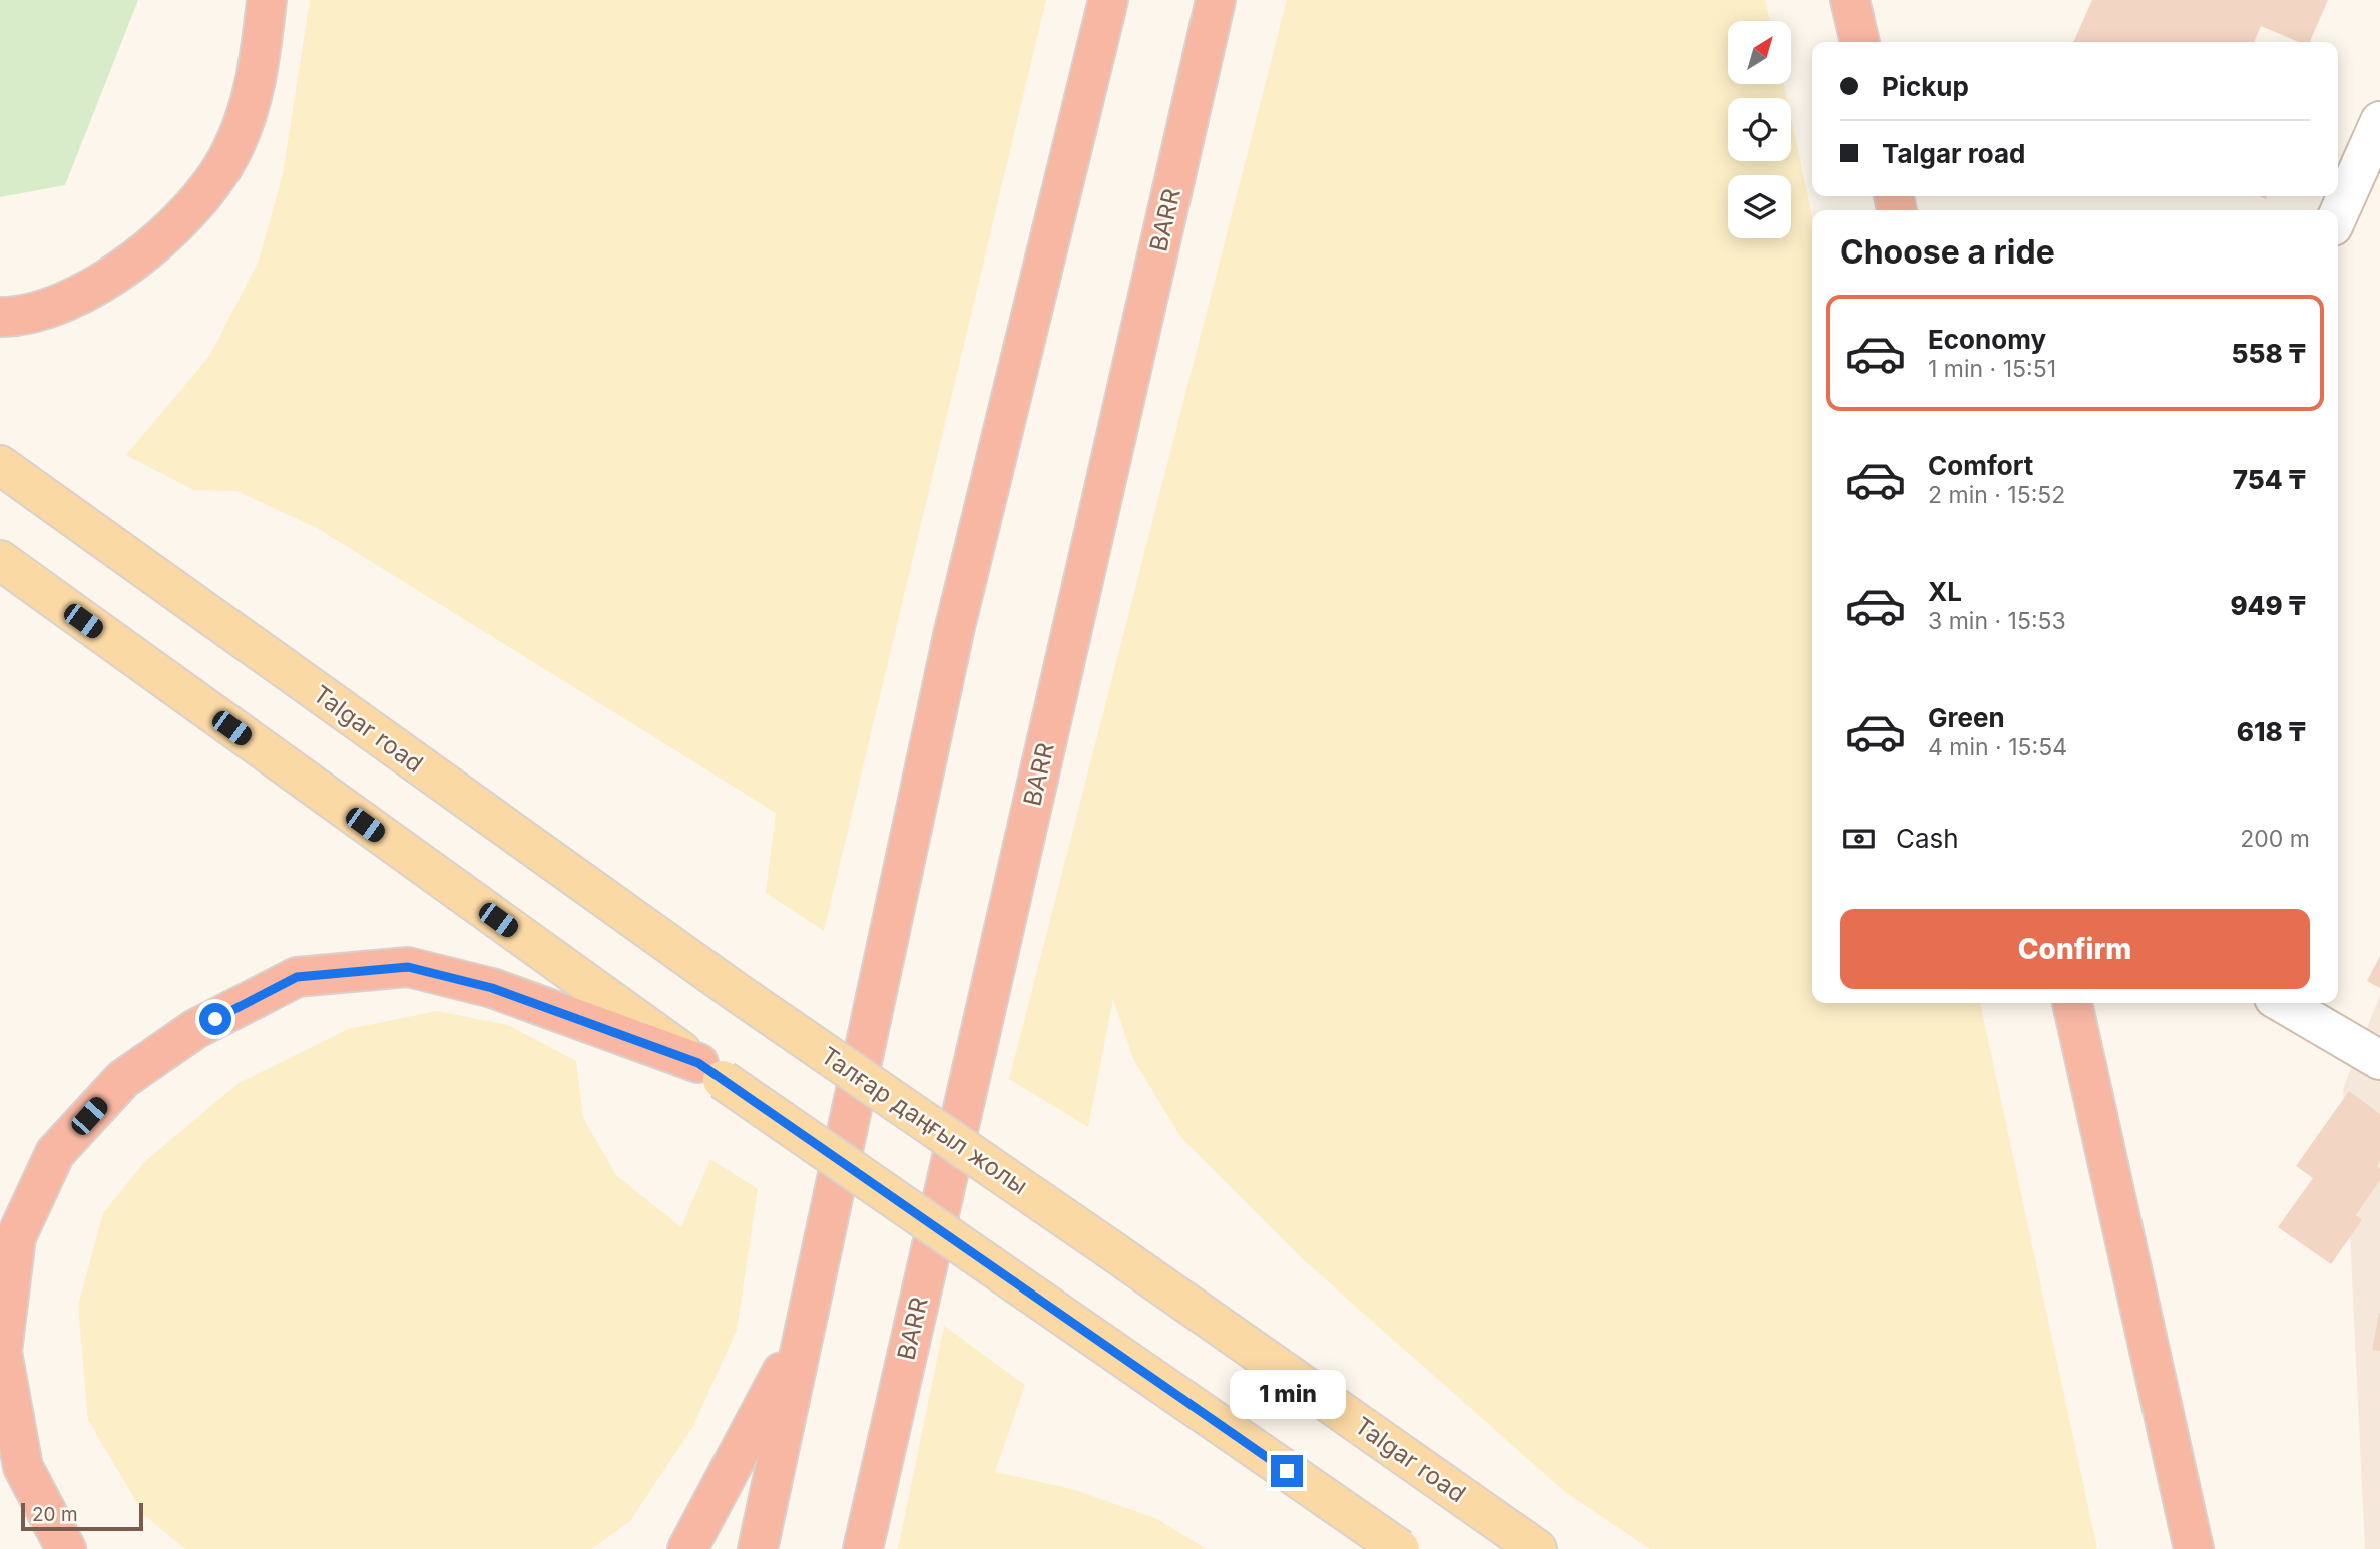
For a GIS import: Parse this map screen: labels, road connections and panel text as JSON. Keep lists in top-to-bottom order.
{
  "streets": {
    "highway": ["BARR"],
    "main road": ["Talgar road", "Талғар даңғыл жолы"]
  },
  "crossings": [
    ["Talgar road", "Талғар даңғыл жолы"]
  ],
  "scale_bar": "20 m",
  "north": "top right",
  "page": {
    "banner": ["Pickup", "Talgar road"],
    "heading": "Choose a ride",
    "list": [
      {
        "name": "Economy",
        "note": "1 min · 15:51",
        "value": "558 ₸"
      },
      {
        "name": "Comfort",
        "note": "2 min · 15:52",
        "value": "754 ₸"
      },
      {
        "name": "XL",
        "note": "3 min · 15:53",
        "value": "949 ₸"
      },
      {
        "name": "Green",
        "note": "4 min · 15:54",
        "value": "618 ₸"
      }
    ],
    "pay": ["Cash", "200 m"],
    "buttons": "Confirm",
    "bubble": "1 min",
    "scale": "20 m"
  }
}
